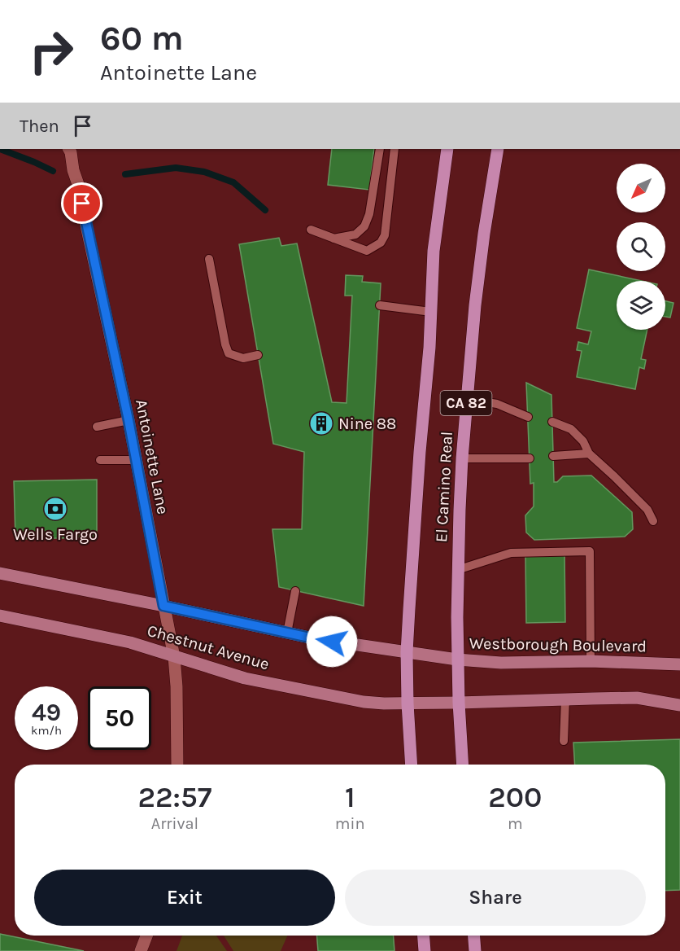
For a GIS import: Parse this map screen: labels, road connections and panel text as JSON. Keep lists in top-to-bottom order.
{
  "streets": {
    "main road": [
      "CA 82",
      "El Camino Real",
      "Westborough Boulevard",
      "Chestnut Avenue"
    ],
    "street": ["Antoinette Lane"]
  },
  "crossings": [
    ["Antoinette Lane", "Chestnut Avenue"],
    ["El Camino Real", "Westborough Boulevard"],
    ["El Camino Real", "Chestnut Avenue"],
    ["Westborough Boulevard", "Chestnut Avenue"]
  ],
  "places": {
    "building": ["Nine 88"],
    "bank": ["Wells Fargo"]
  },
  "north": "bottom left",
  "page": {
    "turn": ["60 m", "Antoinette Lane"],
    "then": "Then",
    "speed": "49 km/h",
    "limit": "50",
    "eta": [
      "22:57",
      "Arrival",
      "1",
      "min",
      "200",
      "m"
    ],
    "buttons": ["Exit", "Share"]
  }
}
